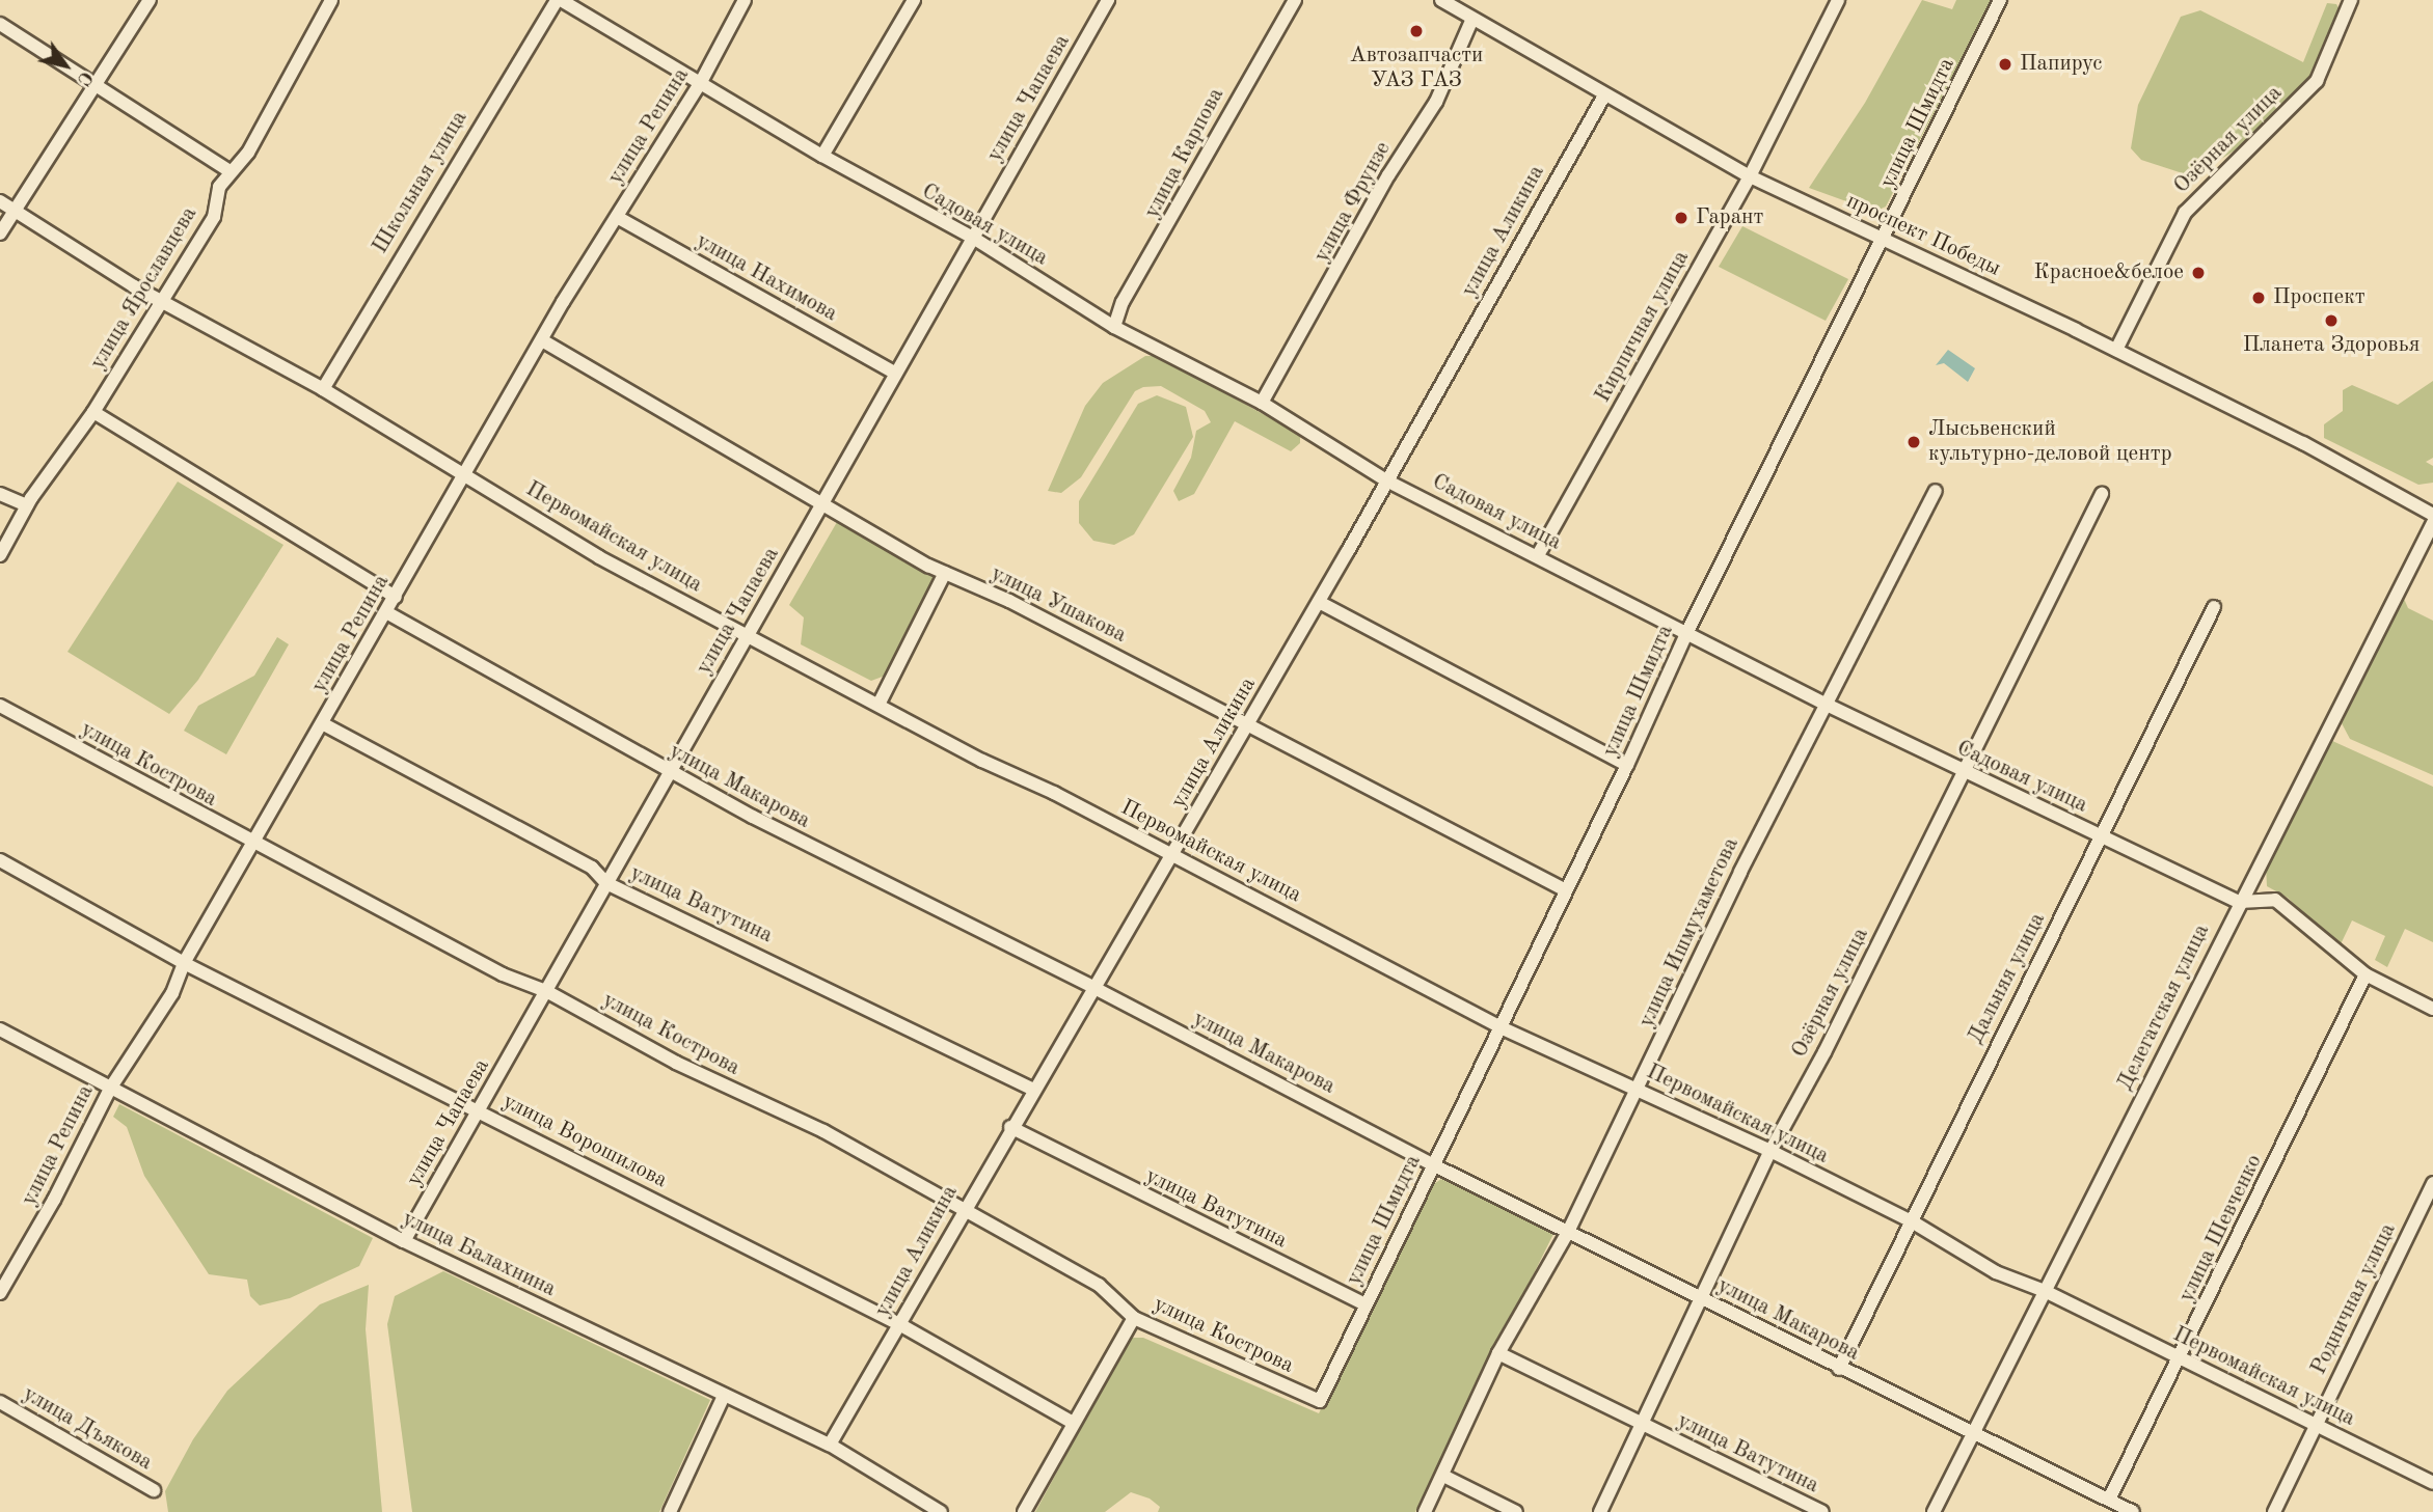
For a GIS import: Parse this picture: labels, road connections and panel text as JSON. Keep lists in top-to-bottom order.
{
  "streets": {
    "street": [
      "улица Чапаева",
      "улица Шмидта",
      "улица Репина",
      "Озёрная улица",
      "улица Карпова",
      "Школьная улица",
      "улица Фрунзе",
      "Садовая улица",
      "улица Аликина",
      "проспект Победы",
      "улица Нахимова",
      "улица Ярославцева",
      "Кирпичная улица",
      "Первомайская улица",
      "улица Ушакова",
      "улица Кострова",
      "улица Макарова",
      "улица Ватутина",
      "улица Ишмухаметова",
      "Дальняя улица",
      "Делегатская улица",
      "улица Ворошилова",
      "улица Шевченко",
      "улица Балахнина",
      "Родничная улица",
      "улица Дъякова"
    ]
  },
  "crossings": [
    ["улица Чапаева", "Садовая улица"],
    ["улица Чапаева", "улица Нахимова"],
    ["улица Чапаева", "Первомайская улица"],
    ["улица Чапаева", "улица Ушакова"],
    ["улица Чапаева", "улица Кострова"],
    ["улица Чапаева", "улица Макарова"],
    ["улица Чапаева", "улица Ватутина"],
    ["улица Чапаева", "улица Ворошилова"],
    ["улица Чапаева", "улица Балахнина"],
    ["улица Шмидта", "Садовая улица"],
    ["улица Шмидта", "проспект Победы"],
    ["улица Шмидта", "Первомайская улица"],
    ["улица Шмидта", "улица Ушакова"],
    ["улица Шмидта", "улица Кострова"],
    ["улица Шмидта", "улица Макарова"],
    ["улица Шмидта", "улица Ватутина"],
    ["улица Репина", "Садовая улица"],
    ["улица Репина", "улица Нахимова"],
    ["улица Репина", "Первомайская улица"],
    ["улица Репина", "улица Ушакова"],
    ["улица Репина", "улица Кострова"],
    ["улица Репина", "улица Макарова"],
    ["улица Репина", "улица Ватутина"],
    ["улица Репина", "улица Ворошилова"],
    ["улица Репина", "улица Балахнина"],
    ["Озёрная улица", "Садовая улица"],
    ["Озёрная улица", "проспект Победы"],
    ["Озёрная улица", "Первомайская улица"],
    ["Озёрная улица", "улица Макарова"],
    ["Озёрная улица", "улица Ватутина"],
    ["улица Карпова", "Садовая улица"],
    ["Школьная улица", "Садовая улица"],
    ["Школьная улица", "Первомайская улица"],
    ["улица Фрунзе", "Садовая улица"],
    ["улица Фрунзе", "проспект Победы"],
    ["Садовая улица", "улица Аликина"],
    ["Садовая улица", "Кирпичная улица"],
    ["Садовая улица", "улица Ишмухаметова"],
    ["Садовая улица", "Дальняя улица"],
    ["Садовая улица", "Делегатская улица"],
    ["Садовая улица", "улица Шевченко"],
    ["улица Аликина", "проспект Победы"],
    ["улица Аликина", "Первомайская улица"],
    ["улица Аликина", "улица Ушакова"],
    ["улица Аликина", "улица Кострова"],
    ["улица Аликина", "улица Макарова"],
    ["улица Аликина", "улица Ватутина"],
    ["улица Аликина", "улица Ворошилова"],
    ["улица Аликина", "улица Балахнина"],
    ["проспект Победы", "Кирпичная улица"],
    ["улица Ярославцева", "Первомайская улица"],
    ["Первомайская улица", "улица Ишмухаметова"],
    ["Первомайская улица", "Дальняя улица"],
    ["Первомайская улица", "Делегатская улица"],
    ["Первомайская улица", "улица Шевченко"],
    ["Первомайская улица", "Родничная улица"],
    ["улица Макарова", "улица Ишмухаметова"],
    ["улица Макарова", "Дальняя улица"],
    ["улица Макарова", "Делегатская улица"],
    ["улица Макарова", "улица Шевченко"],
    ["улица Ватутина", "улица Ишмухаметова"]
  ],
  "places": [
    "Автозапчасти УАЗ ГАЗ",
    "Папирус",
    "Гарант",
    "Красное&белое",
    "Проспект",
    "Планета Здоровья",
    "Лысьвенский культурно-деловой центр"
  ],
  "north": "bottom right"
}
